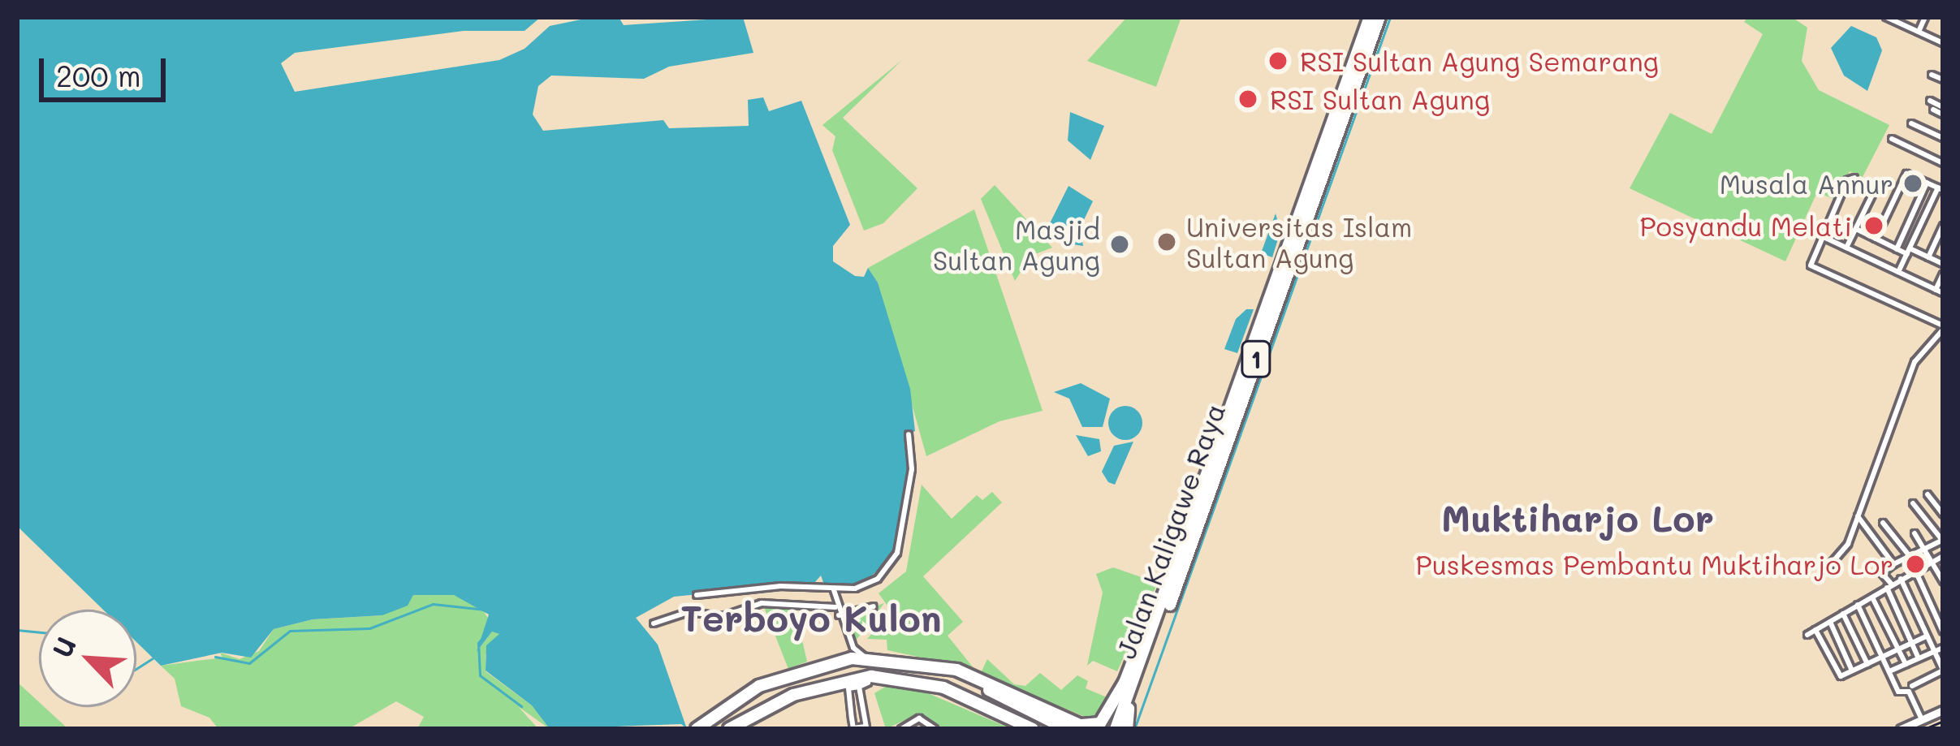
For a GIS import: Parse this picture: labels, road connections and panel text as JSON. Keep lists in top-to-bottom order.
{
  "streets": {
    "highway": ["1", "Jalan Kaligawe Raya"]
  },
  "crossings": [
    ["1", "Jalan Kaligawe Raya"]
  ],
  "districts": ["Muktiharjo Lor", "Terboyo Kulon"],
  "places": [
    "RSI Sultan Agung Semarang",
    "RSI Sultan Agung",
    "Musala Annur",
    "Posyandu Melati",
    "Universitas Islam Sultan Agung",
    "Masjid Sultan Agung",
    "Puskesmas Pembantu Muktiharjo Lor"
  ],
  "scale_bar": "200 m",
  "north": "top left"
}
